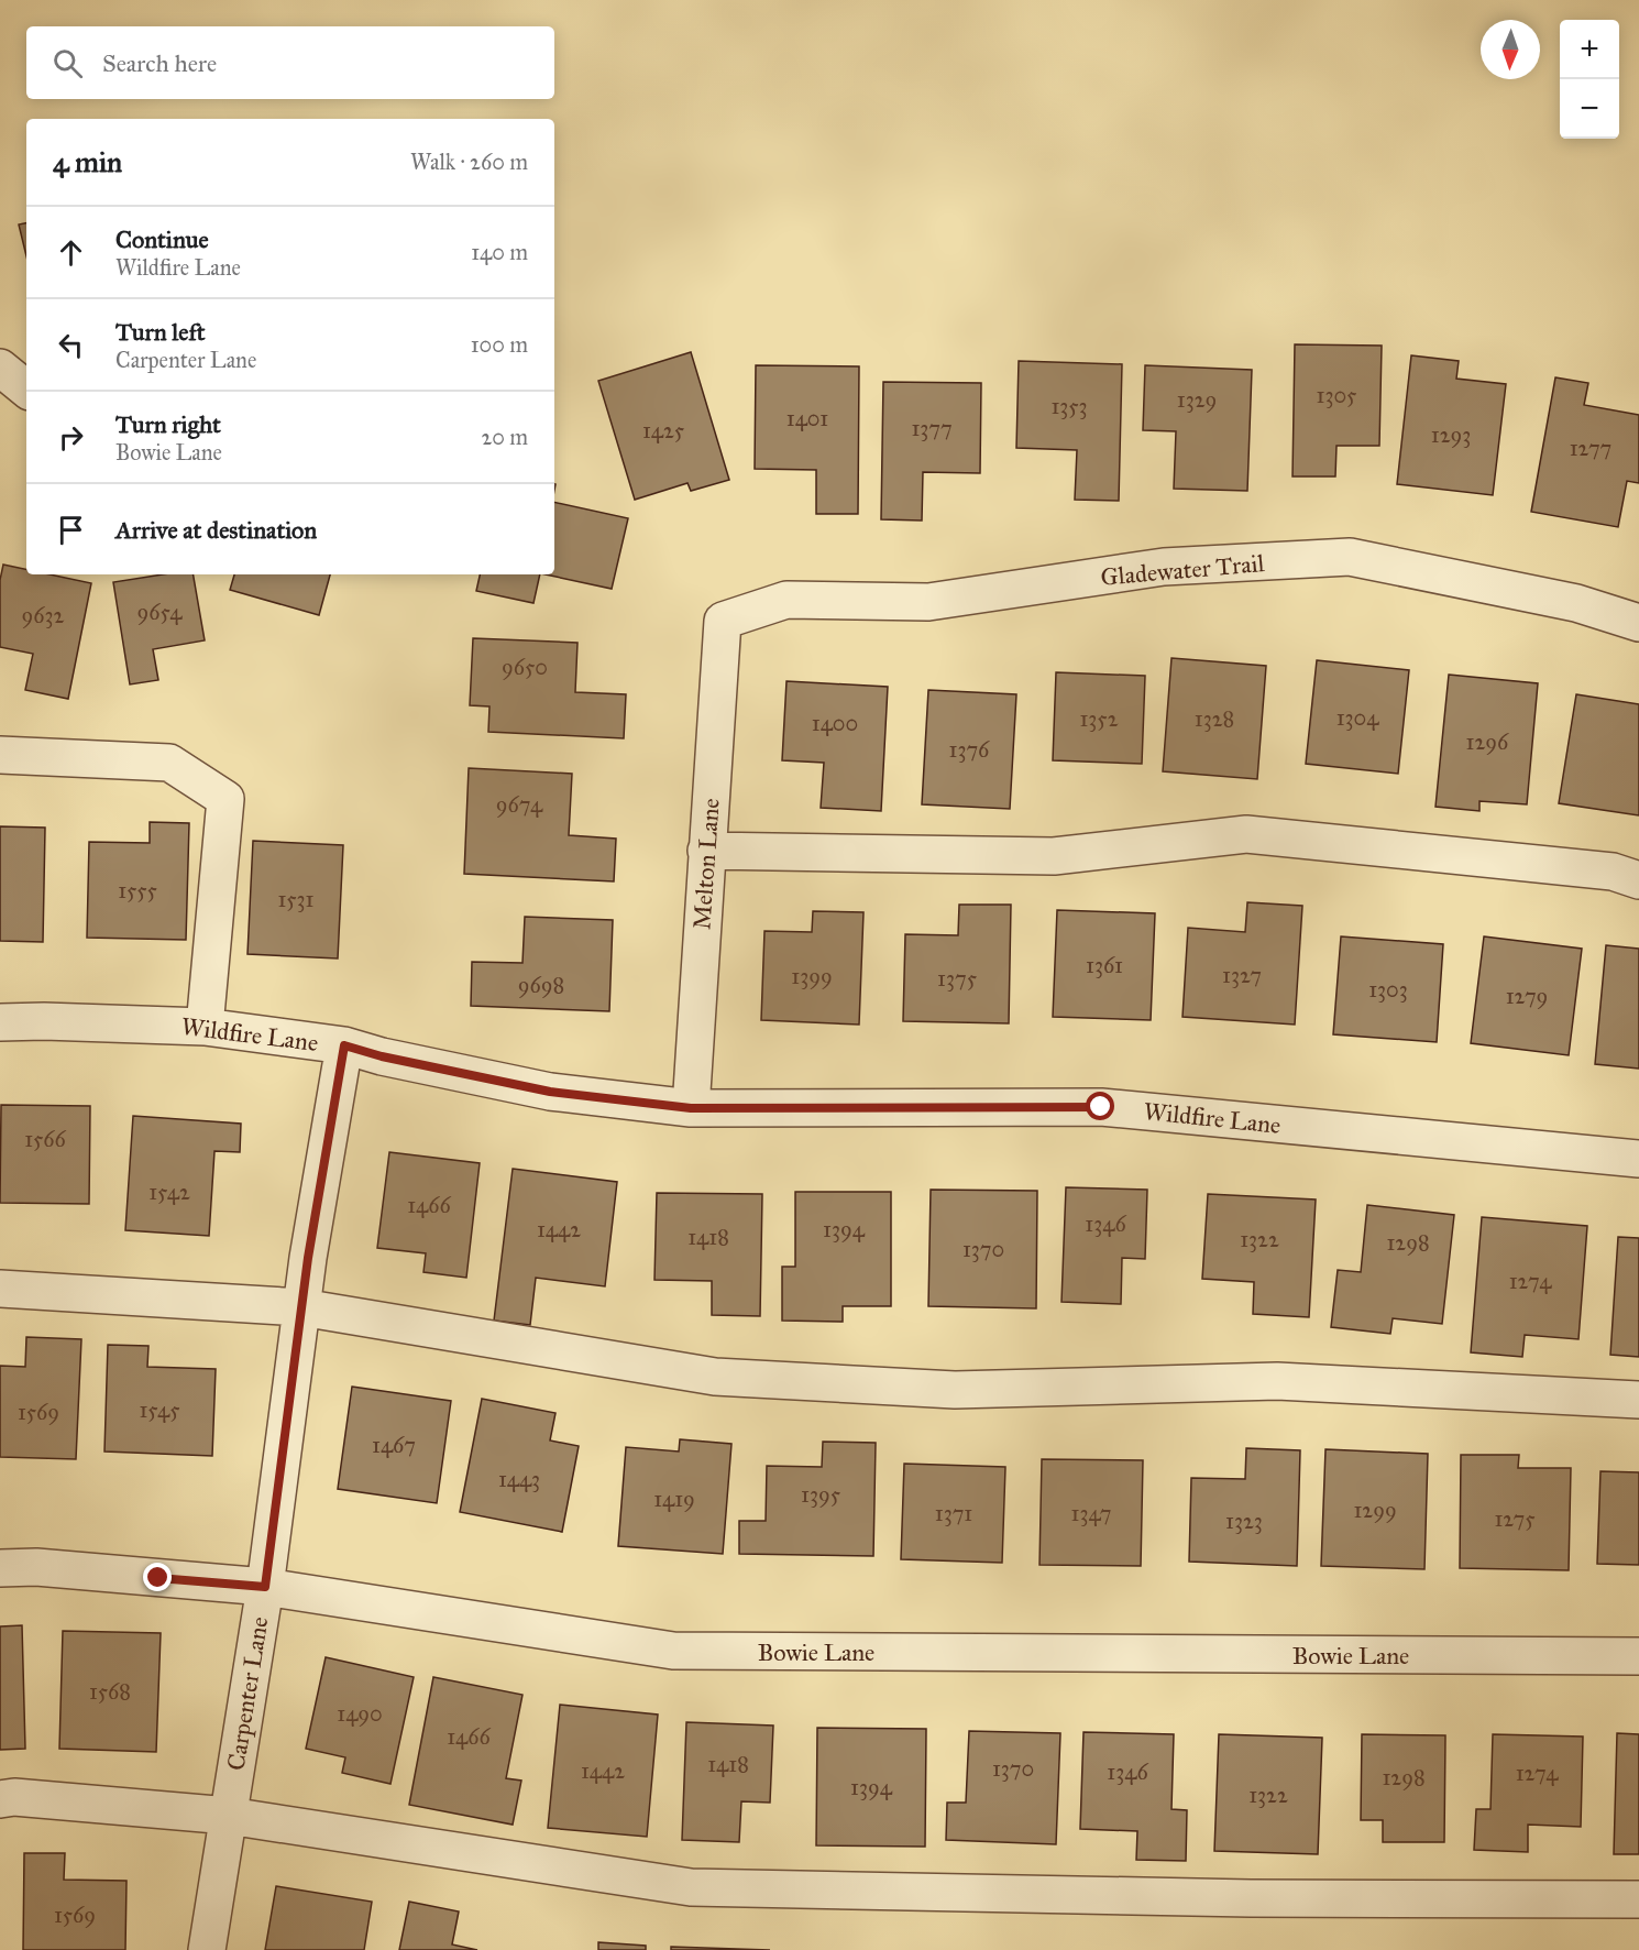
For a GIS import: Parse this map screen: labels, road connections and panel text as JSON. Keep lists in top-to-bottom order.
{
  "streets": {
    "street": [
      "Gladewater Trail",
      "Melton Lane",
      "Wildfire Lane",
      "Bowie Lane",
      "Carpenter Lane"
    ]
  },
  "crossings": [
    ["Gladewater Trail", "Melton Lane"],
    ["Melton Lane", "Wildfire Lane"],
    ["Wildfire Lane", "Carpenter Lane"],
    ["Bowie Lane", "Carpenter Lane"]
  ],
  "house_numbers": [
    "1305",
    "1329",
    "1353",
    "1401",
    "1377",
    "1425",
    "1293",
    "1277",
    "9654",
    "9632",
    "9650",
    "1304",
    "1352",
    "1328",
    "1400",
    "1296",
    "1376",
    "9674",
    "1555",
    "1531",
    "1361",
    "1327",
    "1399",
    "1375",
    "9698",
    "1303",
    "1279",
    "1566",
    "1542",
    "1466",
    "1346",
    "1442",
    "1394",
    "1418",
    "1322",
    "1298",
    "1370",
    "1274",
    "1545",
    "1569",
    "1467",
    "1443",
    "1395",
    "1419",
    "1299",
    "1371",
    "1347",
    "1275",
    "1323",
    "1568",
    "1490",
    "1466",
    "1418",
    "1370",
    "1442",
    "1346",
    "1274",
    "1298",
    "1394",
    "1322",
    "1569"
  ],
  "north": "bottom",
  "page": {
    "map_buttons": ["+", "−"],
    "search": "Search here",
    "heading": ["4 min", "Walk · 260 m"],
    "list": [
      ["Continue", "Wildfire Lane", "140 m"],
      ["Turn left", "Carpenter Lane", "100 m"],
      ["Turn right", "Bowie Lane", "20 m"],
      "Arrive at destination"
    ]
  }
}
